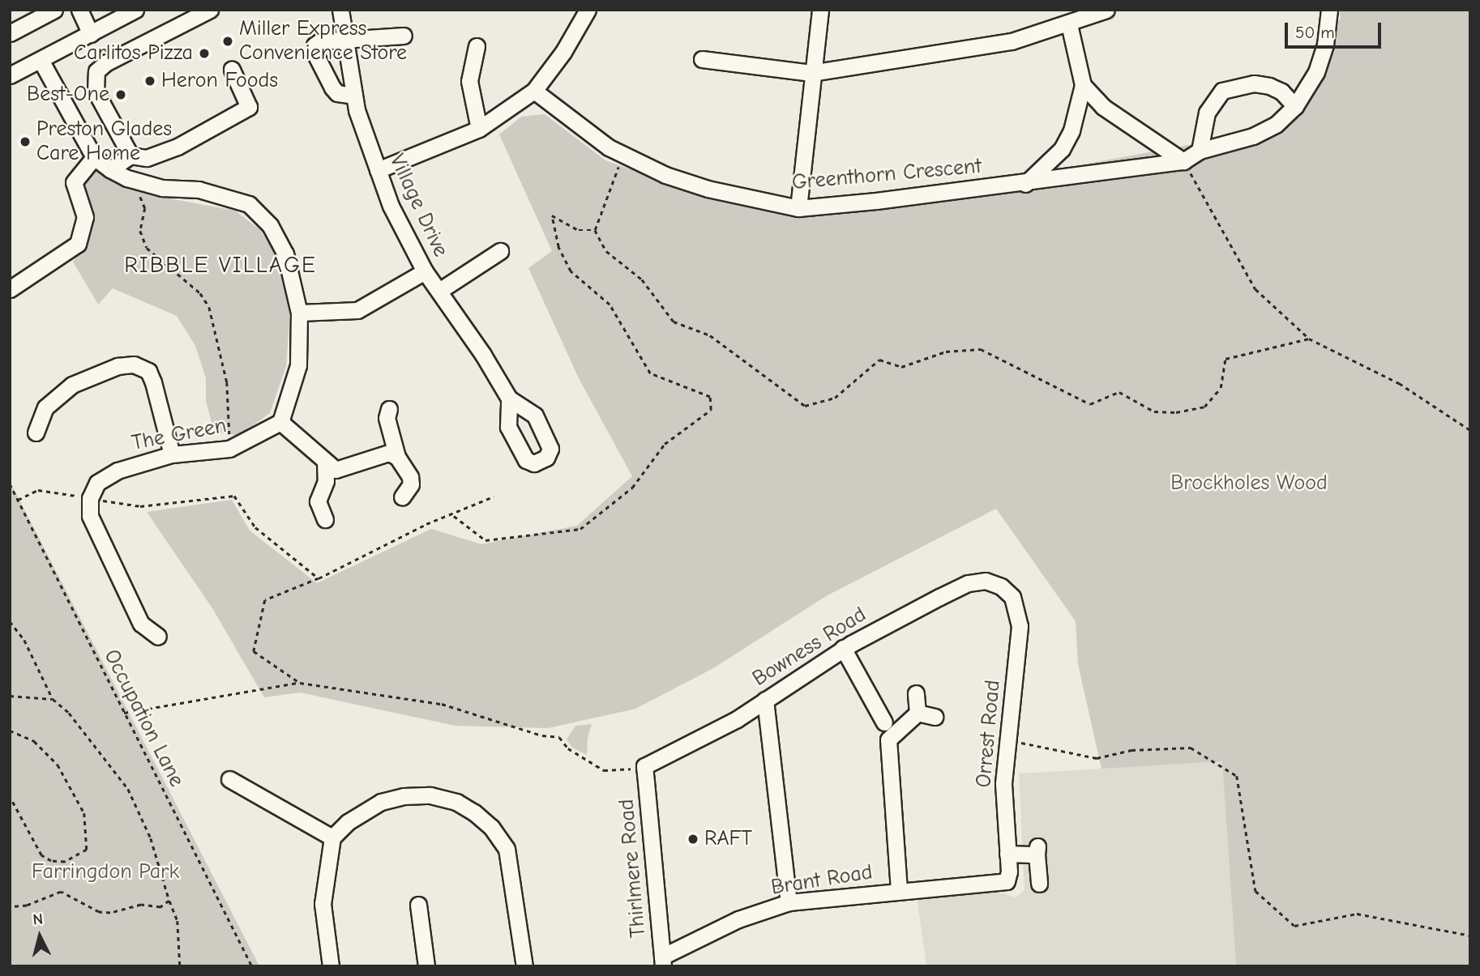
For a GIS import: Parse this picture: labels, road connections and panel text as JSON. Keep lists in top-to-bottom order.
{
  "streets": {
    "street": [
      "Greenthorn Crescent",
      "Village Drive",
      "The Green",
      "Bowness Road",
      "Orrest Road",
      "Thirlmere Road",
      "Brant Road"
    ],
    "path": ["Occupation Lane"]
  },
  "crossings": [
    ["Bowness Road", "Orrest Road"],
    ["Bowness Road", "Thirlmere Road"],
    ["Orrest Road", "Brant Road"],
    ["Thirlmere Road", "Brant Road"]
  ],
  "districts": ["RIBBLE VILLAGE"],
  "parks": ["Brockholes Wood", "Farringdon Park"],
  "places": [
    "Miller Express Convenience Store",
    "Carlitos Pizza",
    "Heron Foods",
    "Best-One",
    "Preston Glades Care Home",
    "RAFT"
  ],
  "scale_bar": "50 m",
  "north": "top"
}
